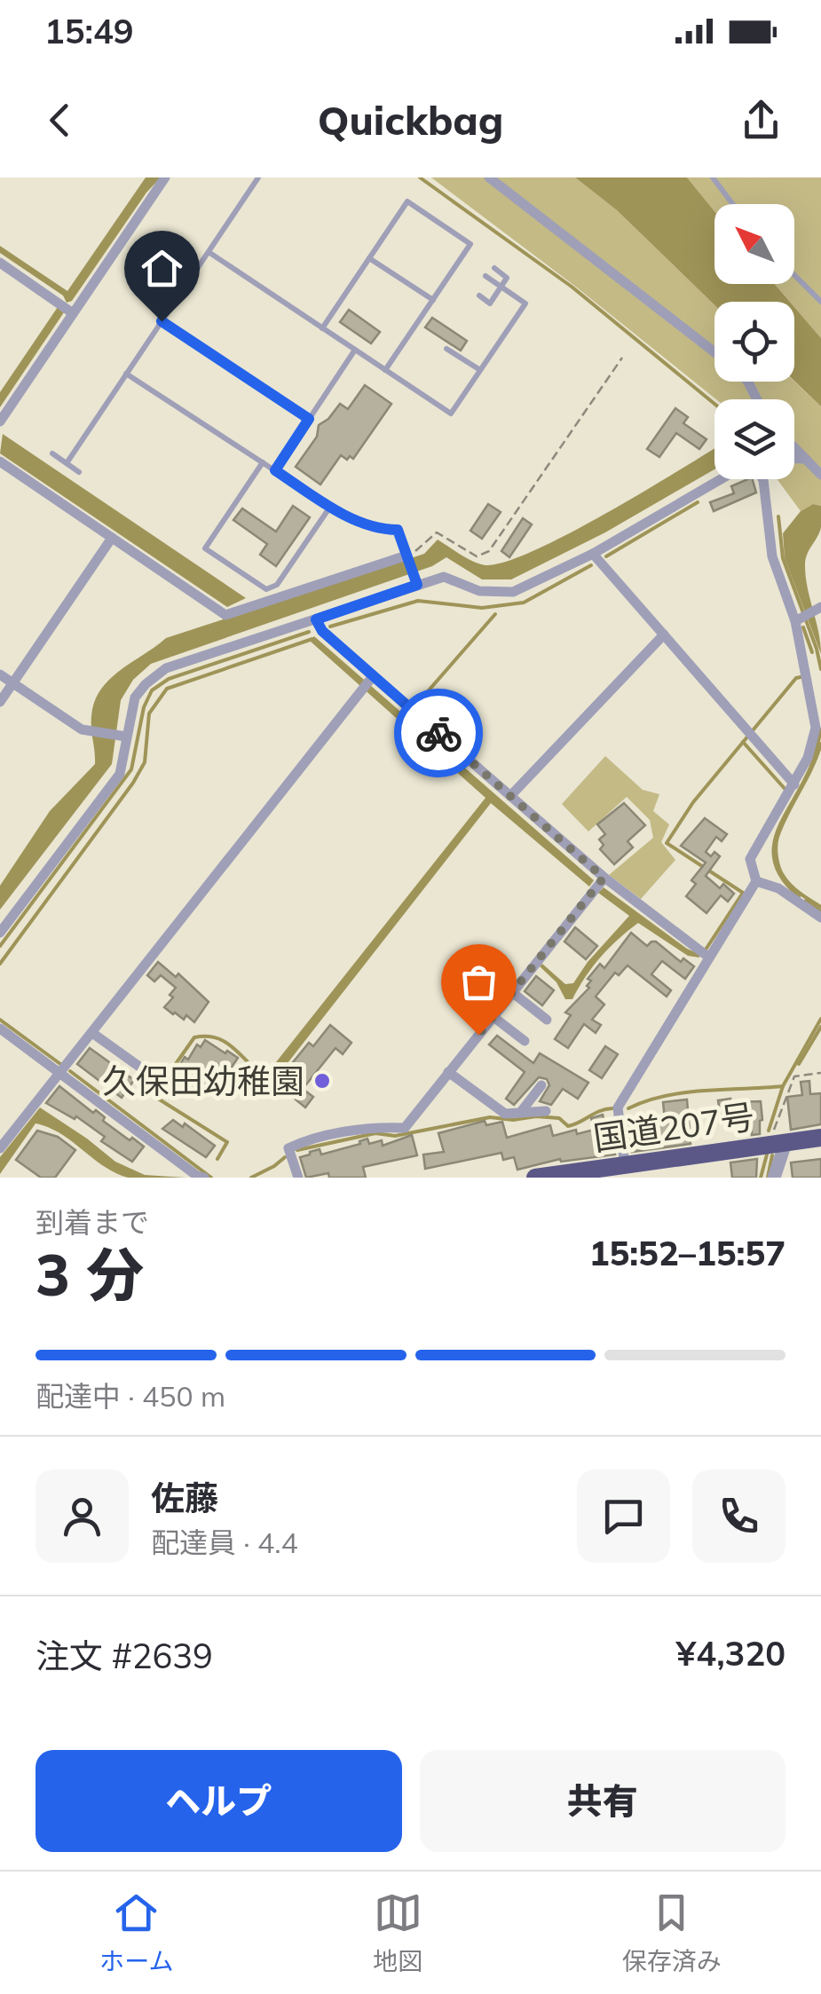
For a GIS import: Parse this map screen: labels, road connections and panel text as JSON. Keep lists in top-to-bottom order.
{
  "streets": {
    "highway": ["国道207号"]
  },
  "places": ["久保田幼稚園"],
  "north": "top left",
  "page": {
    "status": "15:49",
    "header": "Quickbag",
    "heading": ["3 分", "到着まで", "15:52–15:57"],
    "panel": [
      "佐藤",
      "配達員 · 4.4",
      "注文 #2639",
      "¥4,320"
    ],
    "bar": "配達中 · 450 m",
    "buttons": ["ヘルプ", "共有"],
    "tabs": ["ホーム", "地図", "保存済み"]
  }
}
